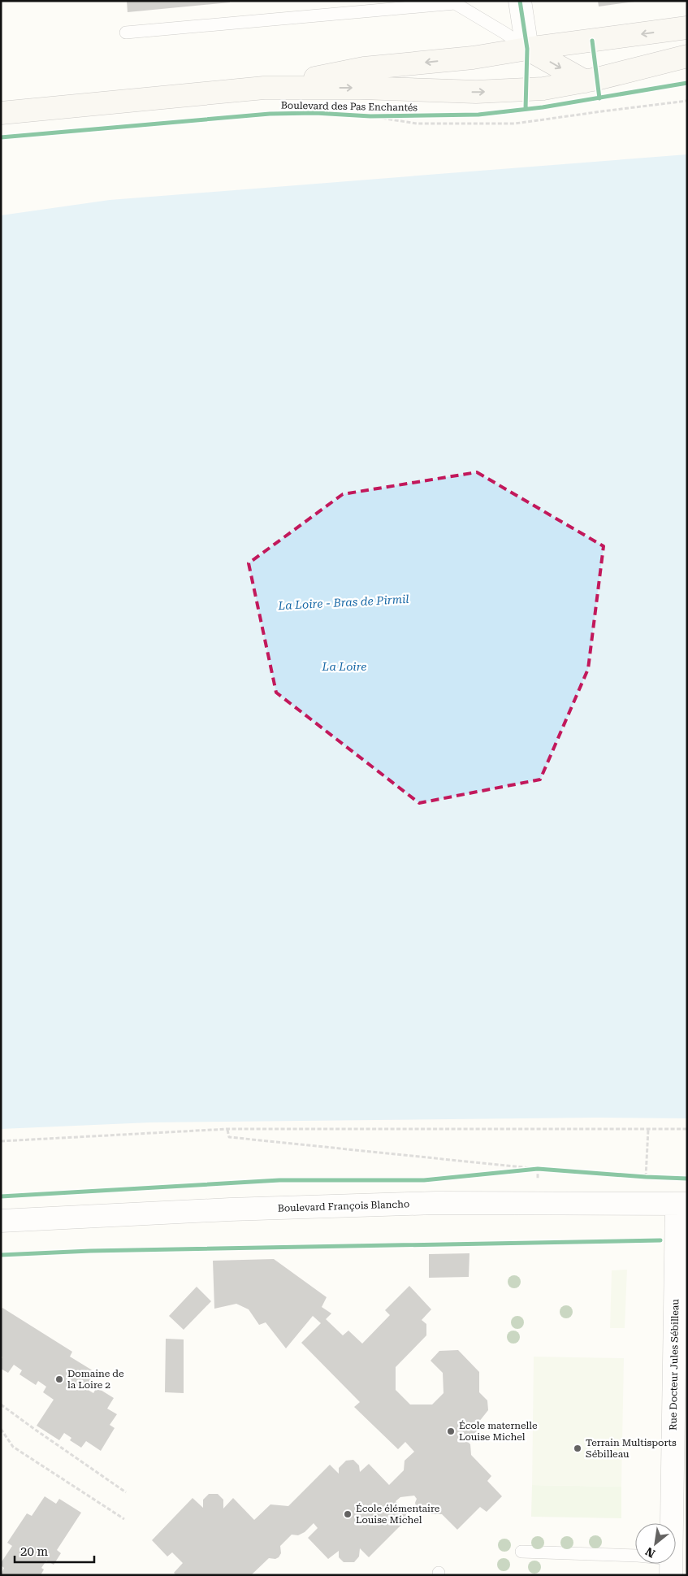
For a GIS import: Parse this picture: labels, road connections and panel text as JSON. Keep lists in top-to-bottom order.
{
  "streets": {
    "main road": ["Boulevard des Pas Enchantés"],
    "street": ["Boulevard François Blancho", "Rue Docteur Jules Sébilleau"]
  },
  "crossings": [
    ["Boulevard François Blancho", "Rue Docteur Jules Sébilleau"]
  ],
  "water": ["La Loire - Bras de Pirmil", "La Loire"],
  "places": [
    "Domaine de la Loire 2",
    "École maternelle Louise Michel",
    "Terrain Multisports Sébilleau",
    "École élémentaire Louise Michel"
  ],
  "scale_bar": "20 m",
  "north": "bottom left"
}
